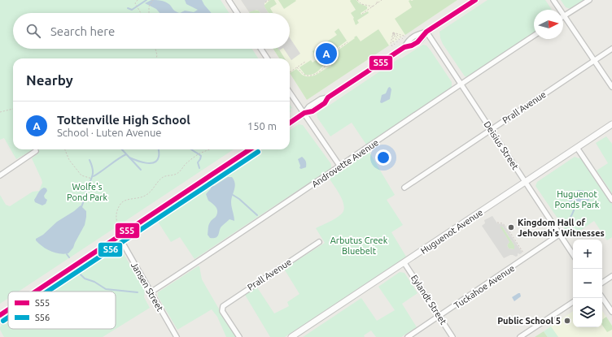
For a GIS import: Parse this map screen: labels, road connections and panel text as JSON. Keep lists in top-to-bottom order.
{
  "streets": {
    "street": [
      "Prall Avenue",
      "Deisius Street",
      "Androvette Avenue",
      "Huguenot Avenue",
      "Jansen Street",
      "Tuckahoe Avenue",
      "Eylandt Street"
    ]
  },
  "crossings": [
    ["Prall Avenue", "Deisius Street"],
    ["Deisius Street", "Androvette Avenue"],
    ["Deisius Street", "Huguenot Avenue"],
    ["Deisius Street", "Tuckahoe Avenue"],
    ["Androvette Avenue", "Jansen Street"],
    ["Huguenot Avenue", "Eylandt Street"],
    ["Tuckahoe Avenue", "Eylandt Street"]
  ],
  "parks": ["Wolfe's Pond Park", "Huguenot Ponds Park", "Arbutus Creek Bluebelt"],
  "places": ["Kingdom Hall of Jehovah's Witnesses", "Public School 5"],
  "lines": ["transit line S55", "transit line S56"],
  "legend": ["S55", "S56"],
  "north": "right",
  "page": {
    "search": "Search here",
    "pins": "A",
    "heading": "Nearby",
    "list": [
      {
        "mark": "A",
        "name": "Tottenville High School",
        "note": "School · Luten Avenue",
        "value": "150 m"
      }
    ],
    "map_buttons": ["+", "−"]
  }
}
